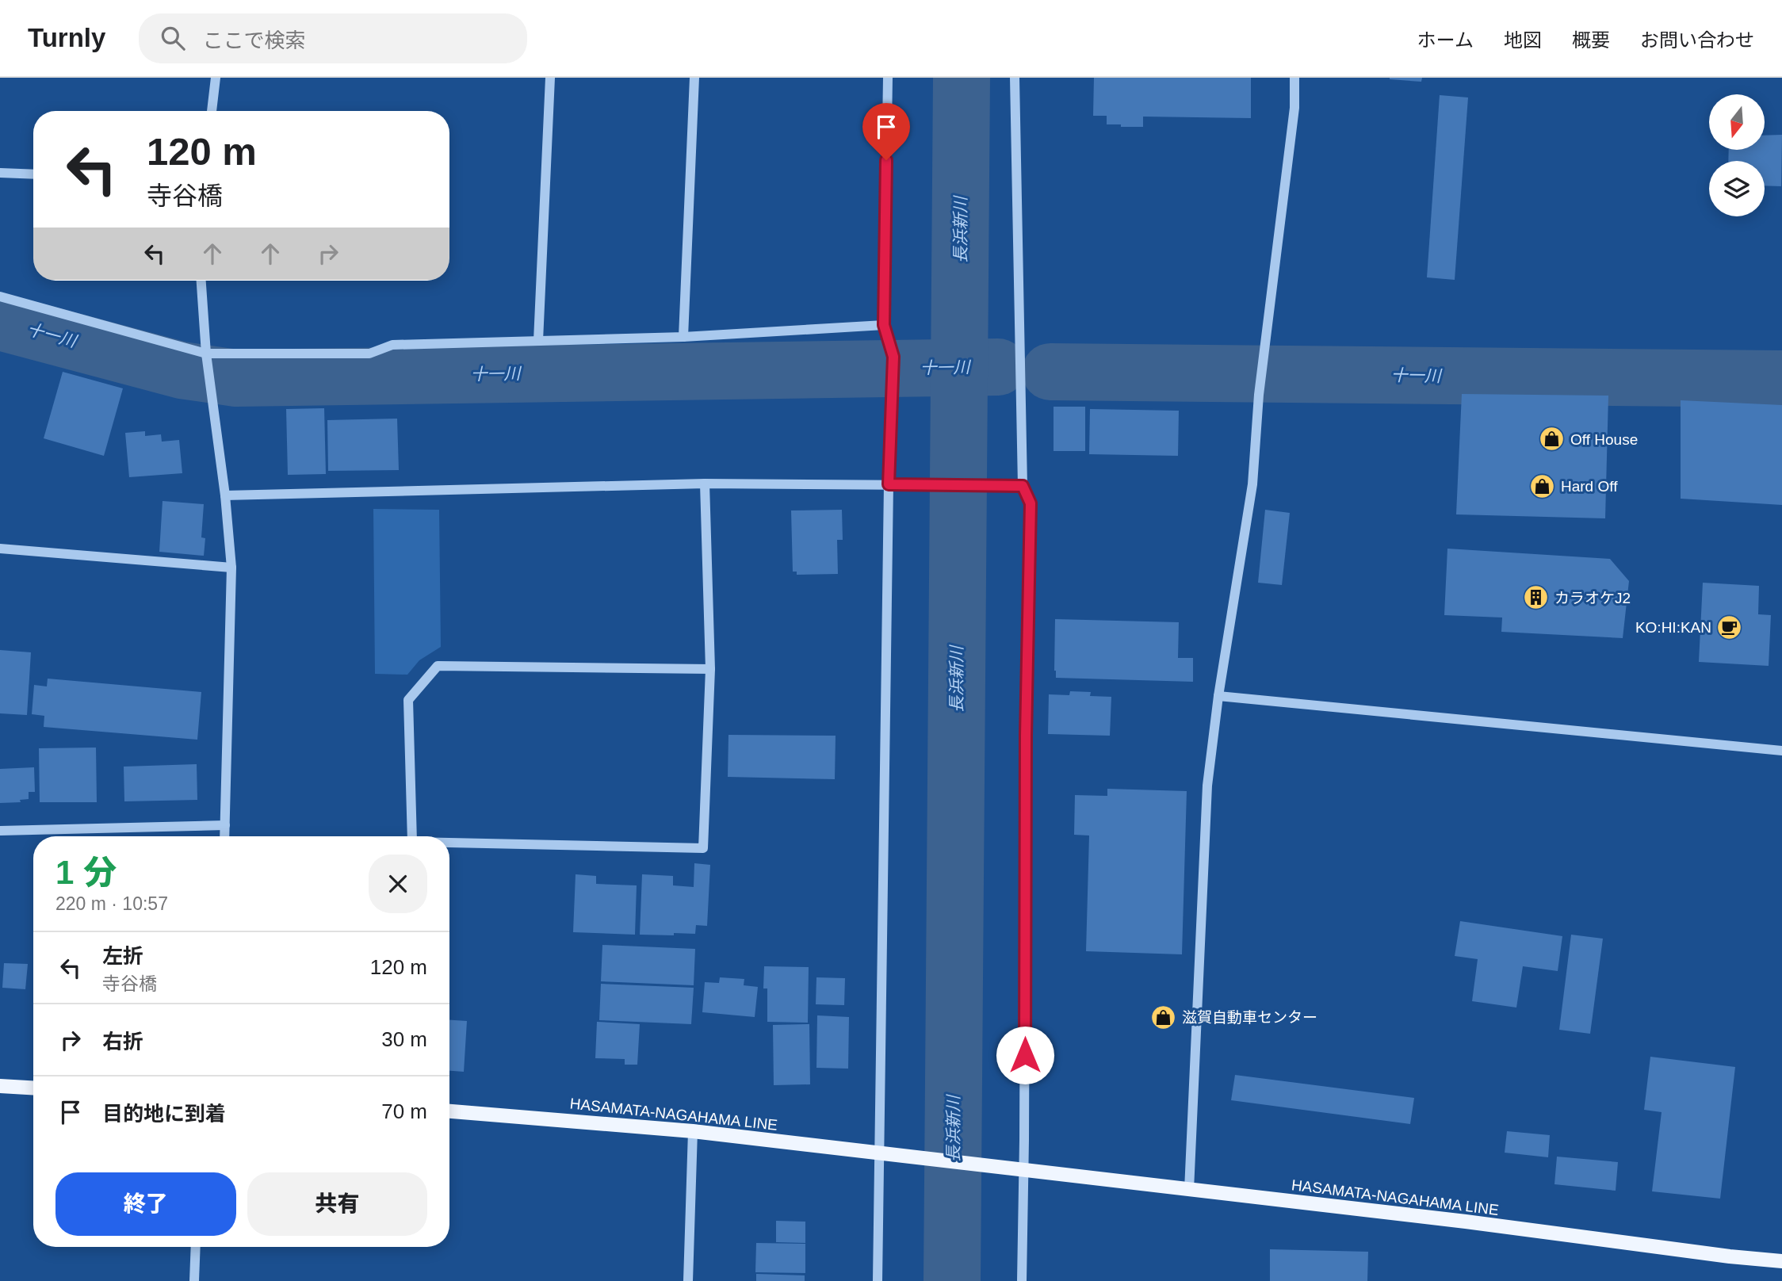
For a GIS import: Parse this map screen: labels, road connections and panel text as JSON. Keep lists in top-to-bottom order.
{
  "streets": {
    "main road": ["HASAMATA-NAGAHAMA LINE"]
  },
  "water": ["長浜新川", "十一川"],
  "places": {
    "shop": ["Off House", "Hard Off", "滋賀自動車センター"],
    "building": ["カラオケJ2"],
    "cafe": ["KO:HI:KAN"]
  },
  "north": "bottom",
  "page": {
    "header": "Turnly",
    "search": "ここで検索",
    "nav": [
      "ホーム",
      "地図",
      "概要",
      "お問い合わせ"
    ],
    "turn": ["120 m", "寺谷橋"],
    "heading": ["1 分", "220 m · 10:57"],
    "list": [
      {
        "name": "左折",
        "note": "寺谷橋",
        "value": "120 m"
      },
      {
        "name": "右折",
        "value": "30 m"
      },
      {
        "name": "目的地に到着",
        "value": "70 m"
      }
    ],
    "buttons": ["終了", "共有"]
  }
}
